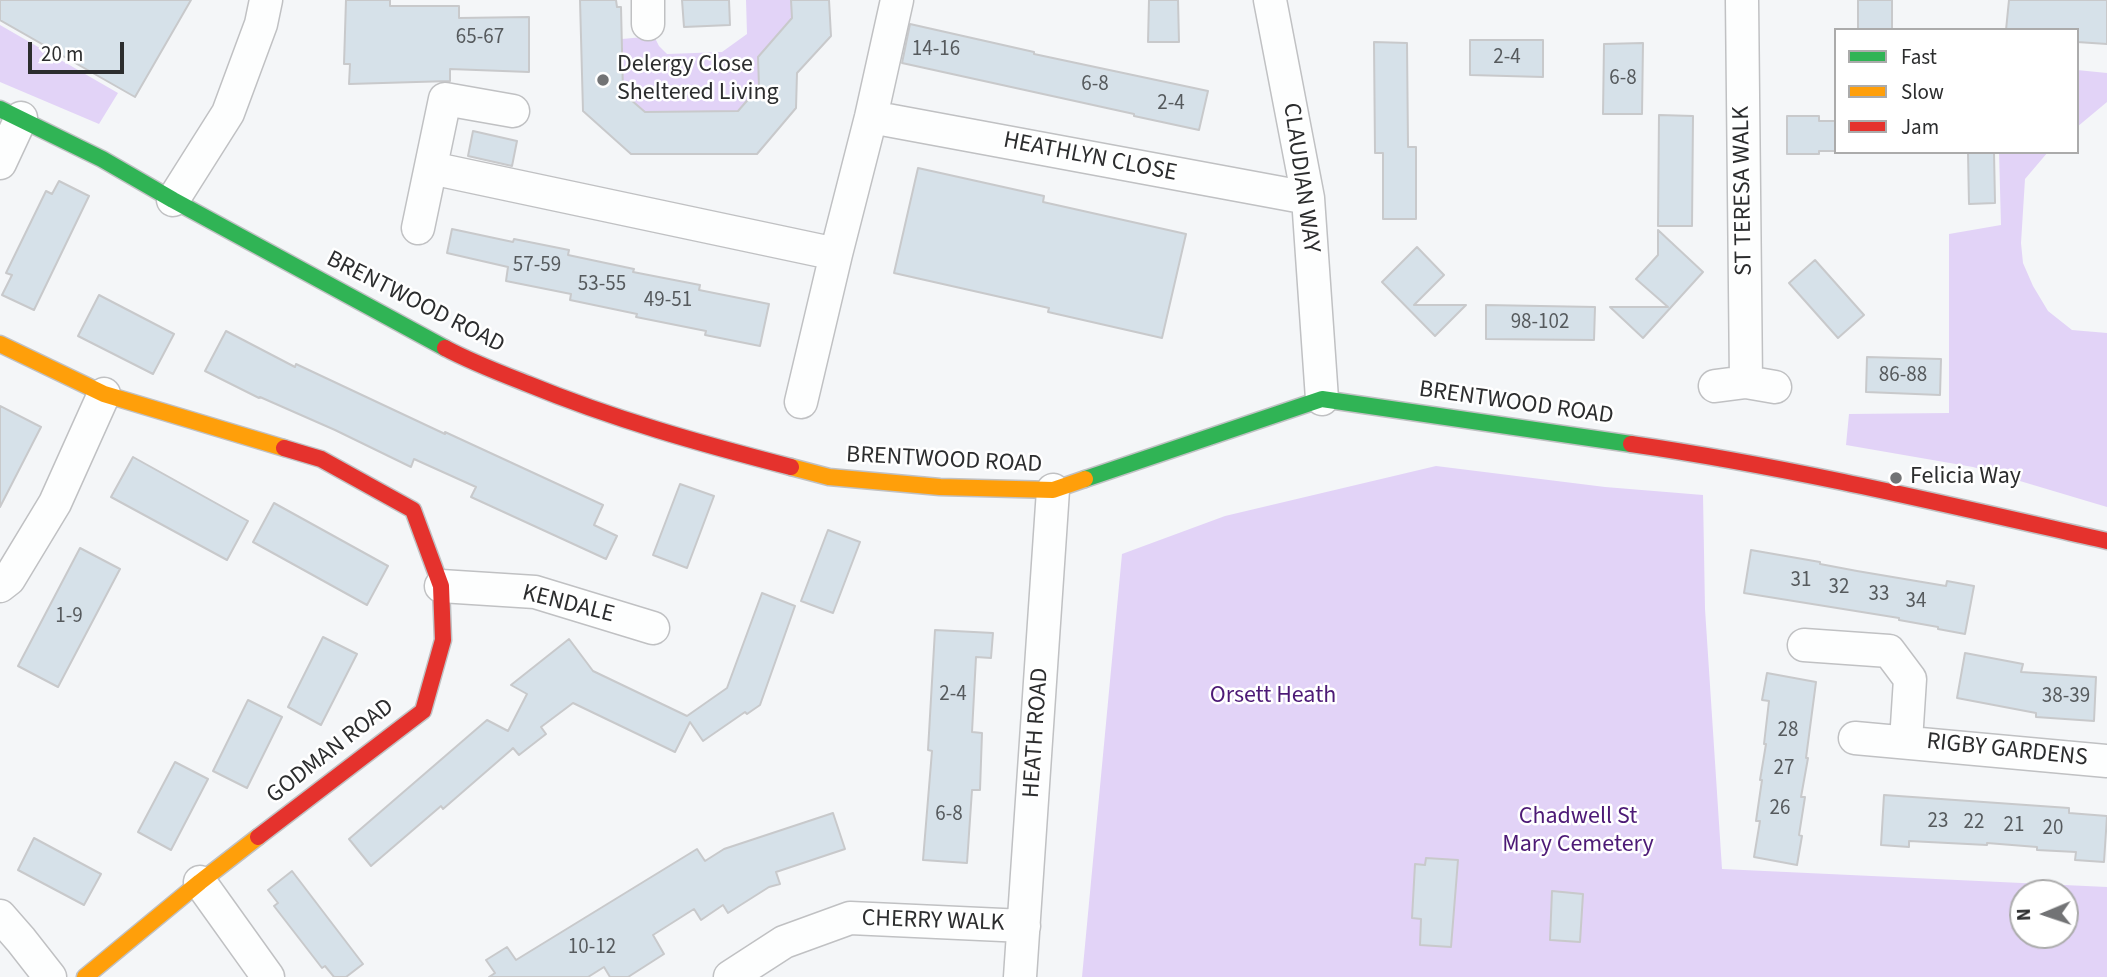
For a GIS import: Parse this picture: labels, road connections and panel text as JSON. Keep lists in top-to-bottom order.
{
  "streets": {
    "street": [
      "HEATHLYN CLOSE",
      "CLAUDIAN WAY",
      "ST TERESA WALK",
      "BRENTWOOD ROAD",
      "KENDALE",
      "HEATH ROAD",
      "RIGBY GARDENS",
      "GODMAN ROAD",
      "CHERRY WALK"
    ]
  },
  "crossings": [
    ["HEATHLYN CLOSE", "CLAUDIAN WAY"],
    ["CLAUDIAN WAY", "BRENTWOOD ROAD"],
    ["BRENTWOOD ROAD", "HEATH ROAD"],
    ["KENDALE", "GODMAN ROAD"],
    ["HEATH ROAD", "CHERRY WALK"]
  ],
  "parks": ["Orsett Heath", "Chadwell St Mary Cemetery"],
  "places": ["Delergy Close Sheltered Living", "Felicia Way"],
  "house_numbers": [
    "65-67",
    "14-16",
    "2-4",
    "6-8",
    "6-8",
    "2-4",
    "57-59",
    "53-55",
    "49-51",
    "98-102",
    "86-88",
    "31",
    "32",
    "33",
    "34",
    "1-9",
    "2-4",
    "38-39",
    "28",
    "27",
    "26",
    "6-8",
    "23",
    "22",
    "21",
    "20",
    "10-12"
  ],
  "legend": ["Fast", "Slow", "Jam"],
  "scale_bar": "20 m",
  "north": "left"
}
